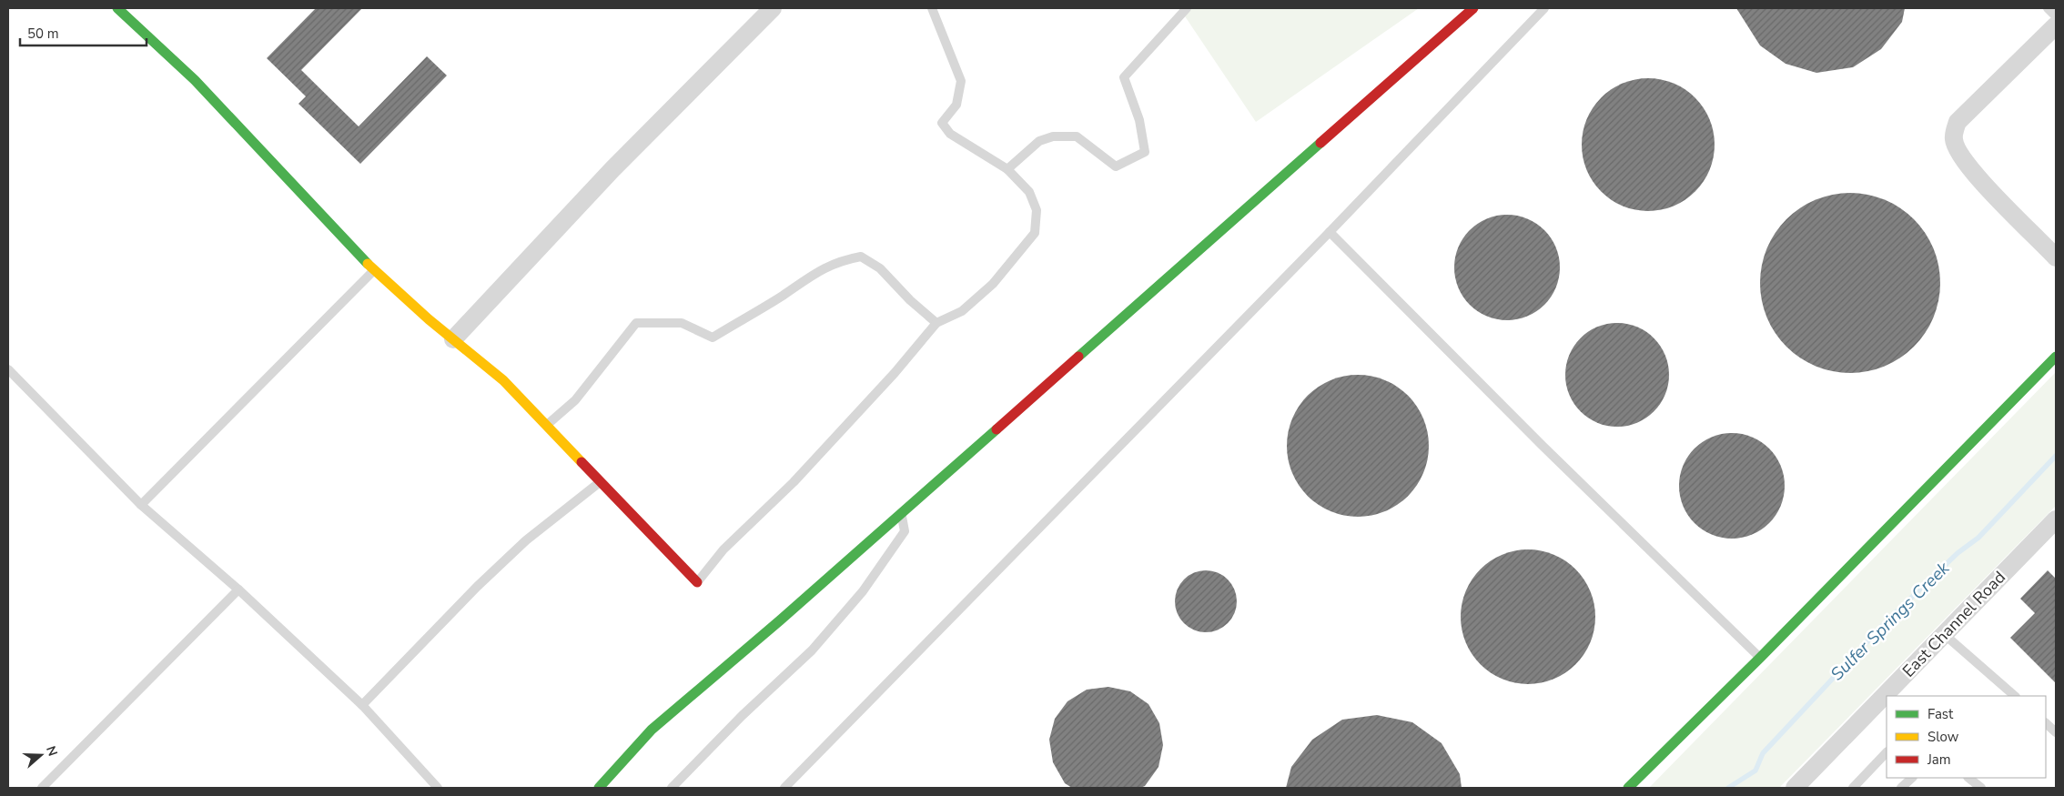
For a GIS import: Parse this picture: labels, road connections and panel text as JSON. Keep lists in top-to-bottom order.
{
  "streets": {
    "street": ["East Channel Road"]
  },
  "water": ["Sulfer Springs Creek"],
  "legend": ["Fast", "Slow", "Jam"],
  "scale_bar": "50 m",
  "north": "right"
}
